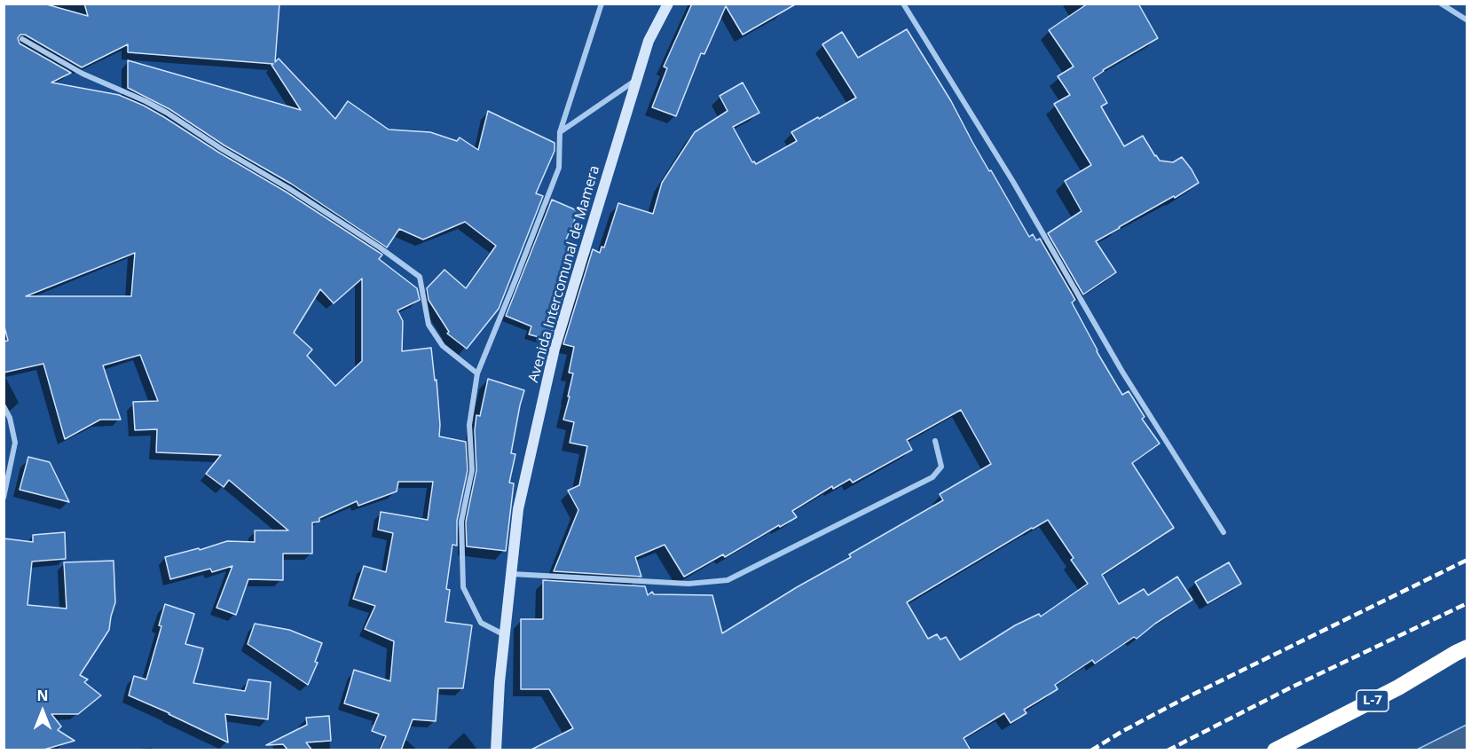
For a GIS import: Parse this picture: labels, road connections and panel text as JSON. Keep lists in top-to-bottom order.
{
  "streets": {
    "highway": ["L-7"],
    "street": ["Avenida Intercomunal de Mamera"]
  },
  "north": "top"
}
